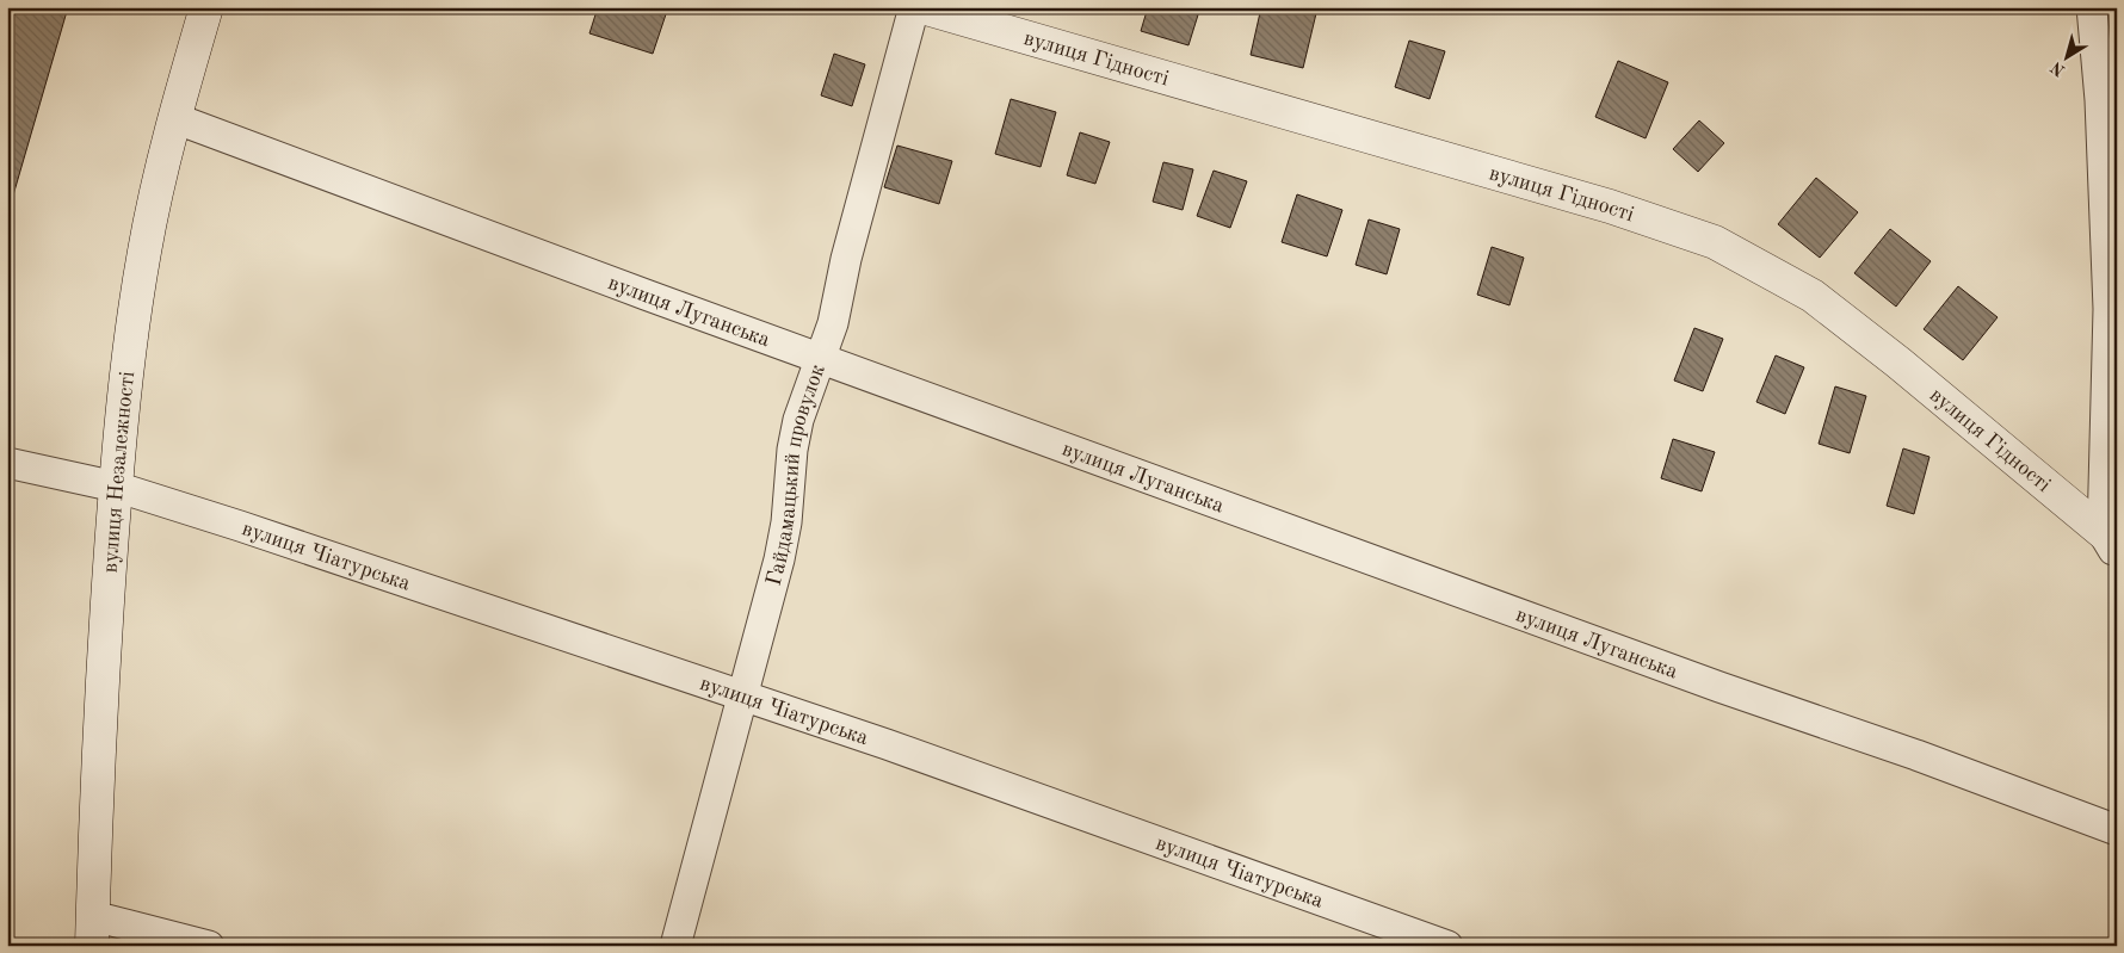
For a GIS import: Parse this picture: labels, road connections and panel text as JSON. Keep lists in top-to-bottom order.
{
  "streets": {
    "street": [
      "вулиця Гідності",
      "вулиця Луганська",
      "вулиця Незалежності",
      "Гайдамацький провулок",
      "вулиця Чіатурська"
    ]
  },
  "crossings": [
    ["вулиця Луганська", "вулиця Незалежності"],
    ["вулиця Луганська", "Гайдамацький провулок"],
    ["вулиця Незалежності", "вулиця Чіатурська"],
    ["Гайдамацький провулок", "вулиця Чіатурська"]
  ],
  "north": "bottom left"
}
